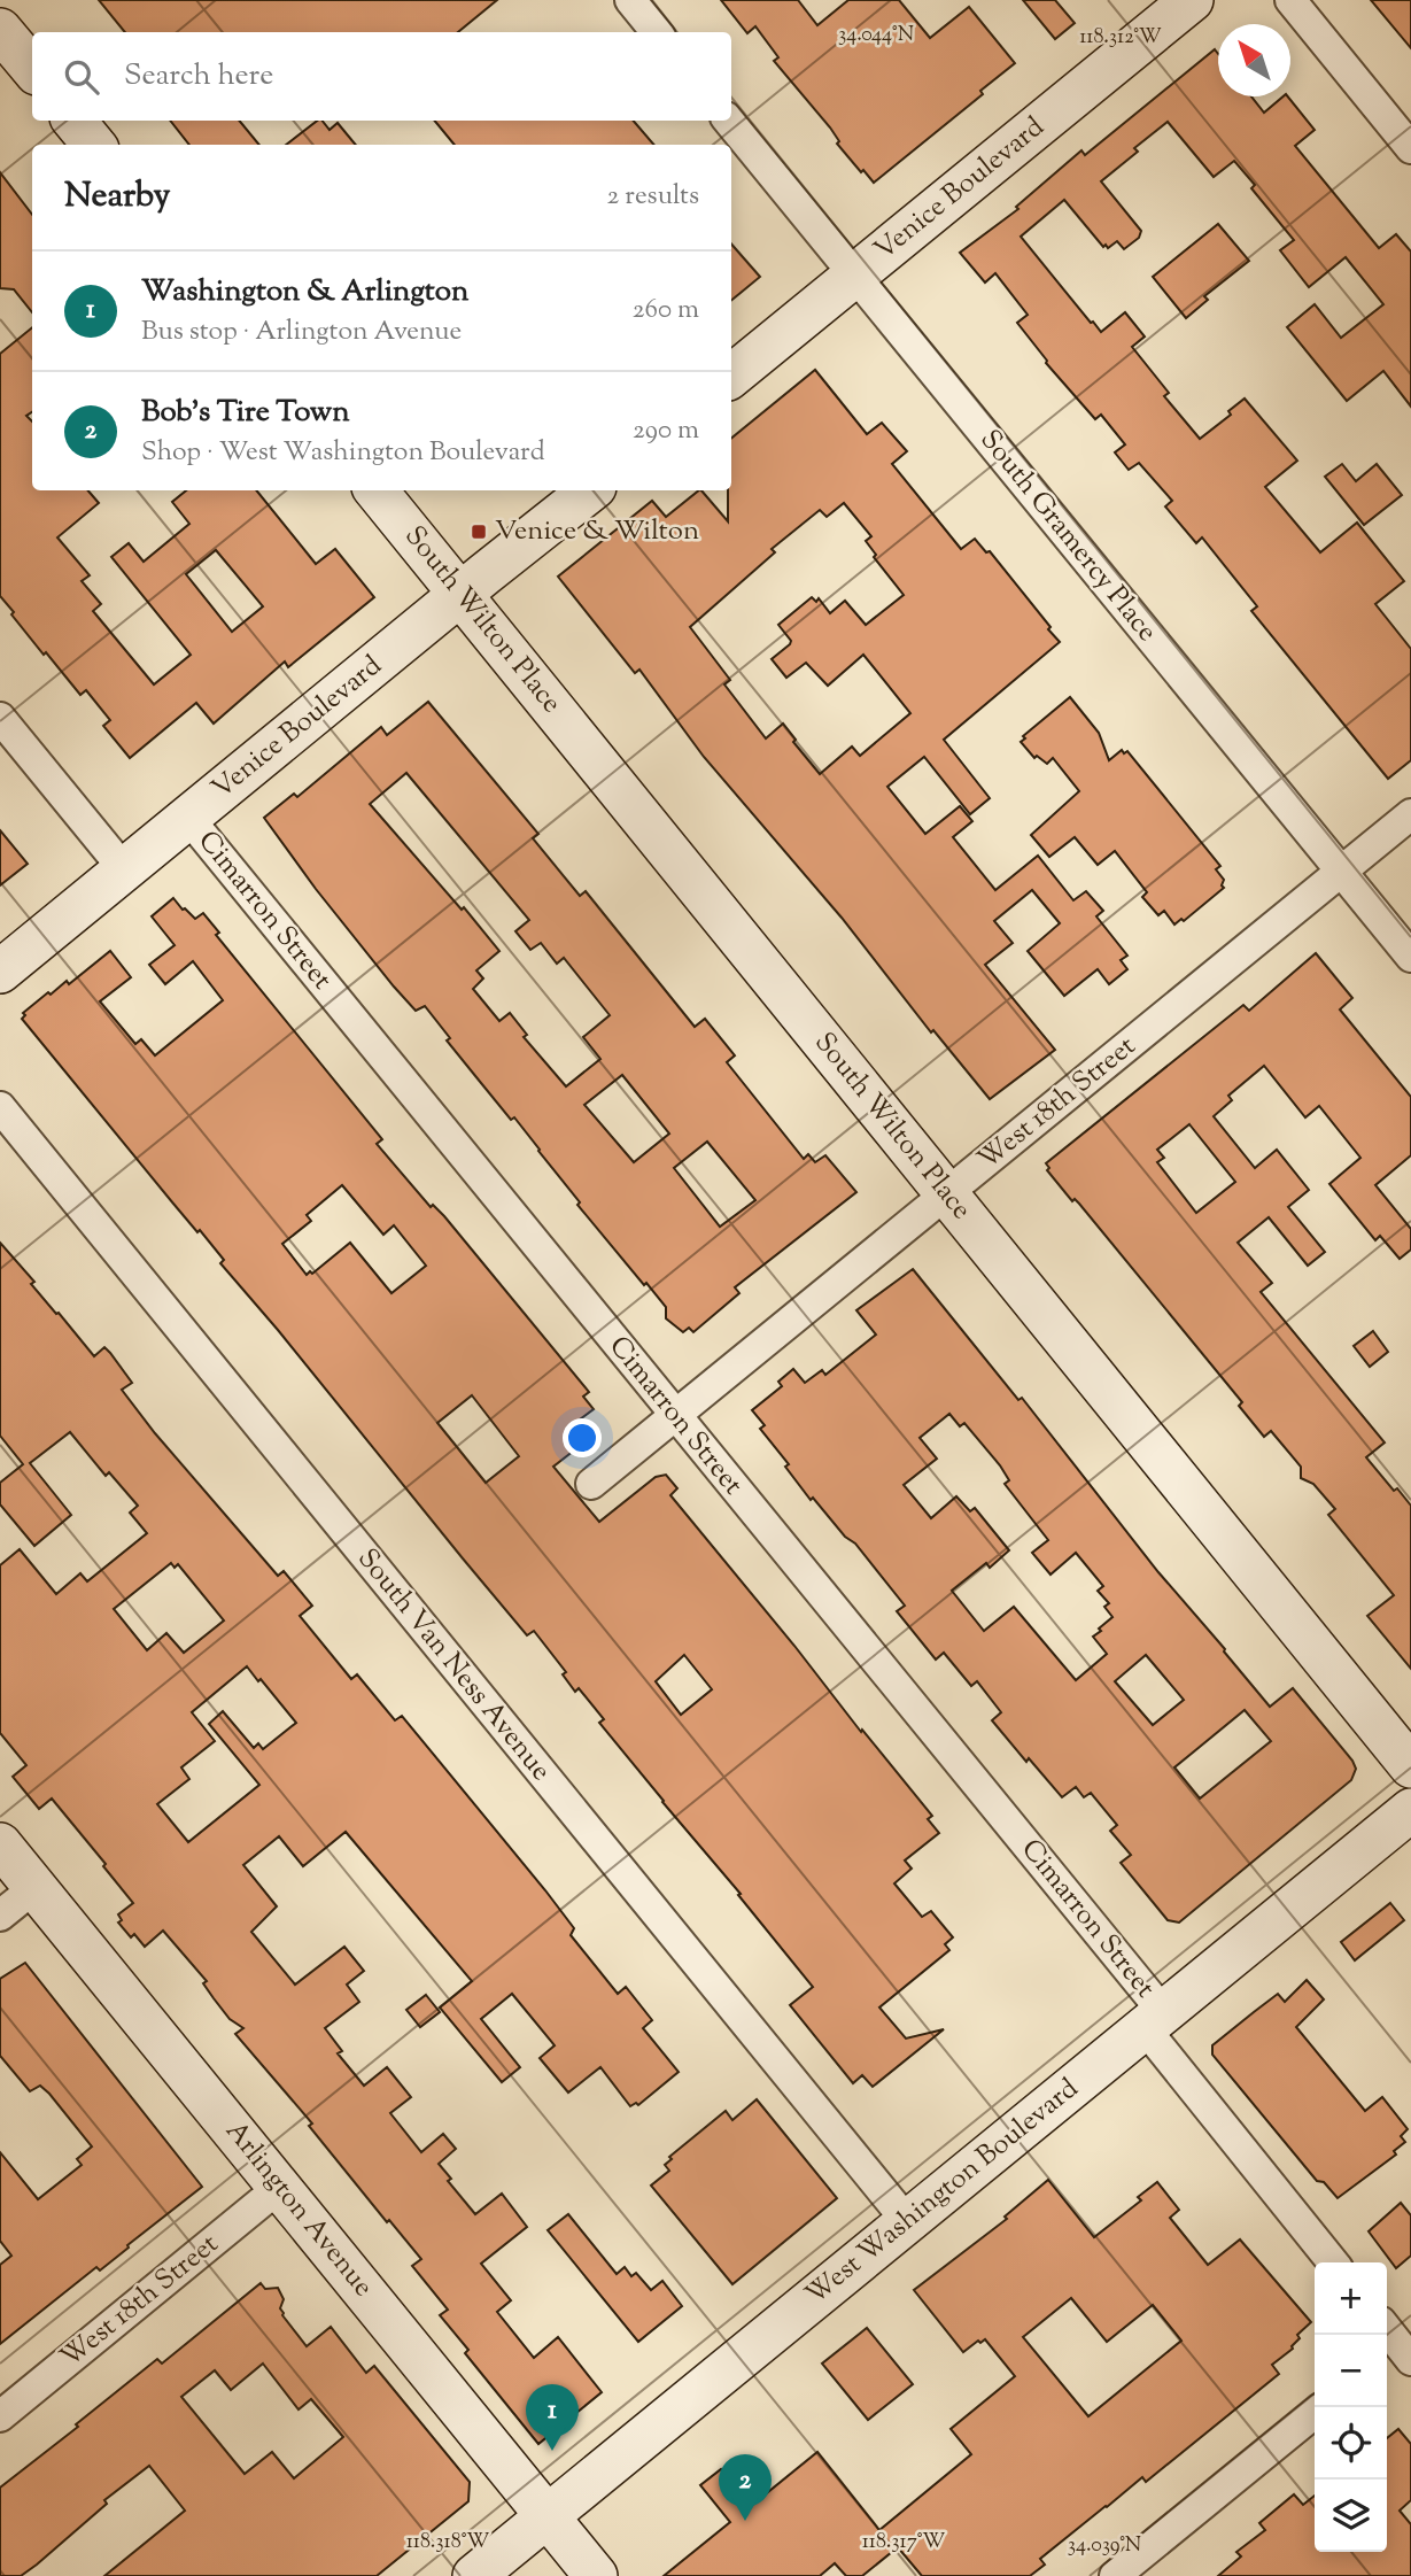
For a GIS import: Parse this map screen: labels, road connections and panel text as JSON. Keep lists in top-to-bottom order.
{
  "streets": {
    "main road": [
      "Venice Boulevard",
      "South Wilton Place",
      "West Washington Boulevard",
      "Arlington Avenue"
    ],
    "street": [
      "South Gramercy Place",
      "Cimarron Street",
      "West 18th Street",
      "South Van Ness Avenue"
    ]
  },
  "crossings": [
    ["Venice Boulevard", "South Gramercy Place"],
    ["Venice Boulevard", "South Wilton Place"],
    ["Venice Boulevard", "Cimarron Street"],
    ["South Gramercy Place", "West 18th Street"],
    ["South Wilton Place", "West 18th Street"],
    ["Cimarron Street", "West 18th Street"],
    ["Cimarron Street", "West Washington Boulevard"],
    ["West 18th Street", "Arlington Avenue"],
    ["South Van Ness Avenue", "West Washington Boulevard"],
    ["West Washington Boulevard", "Arlington Avenue"]
  ],
  "places": {
    "transit": ["Venice & Wilton"]
  },
  "north": "top left",
  "page": {
    "search": "Search here",
    "heading": ["Nearby", "2 results"],
    "list": [
      {
        "mark": "1",
        "name": "Washington & Arlington",
        "note": "Bus stop · Arlington Avenue",
        "value": "260 m"
      },
      {
        "mark": "2",
        "name": "Bob's Tire Town",
        "note": "Shop · West Washington Boulevard",
        "value": "290 m"
      }
    ],
    "map_buttons": ["+", "−"],
    "pins": ["1", "2"]
  },
  "coordinates": [
    "34.044°N",
    "118.312°W",
    "118.318°W",
    "118.317°W",
    "34.039°N"
  ]
}
